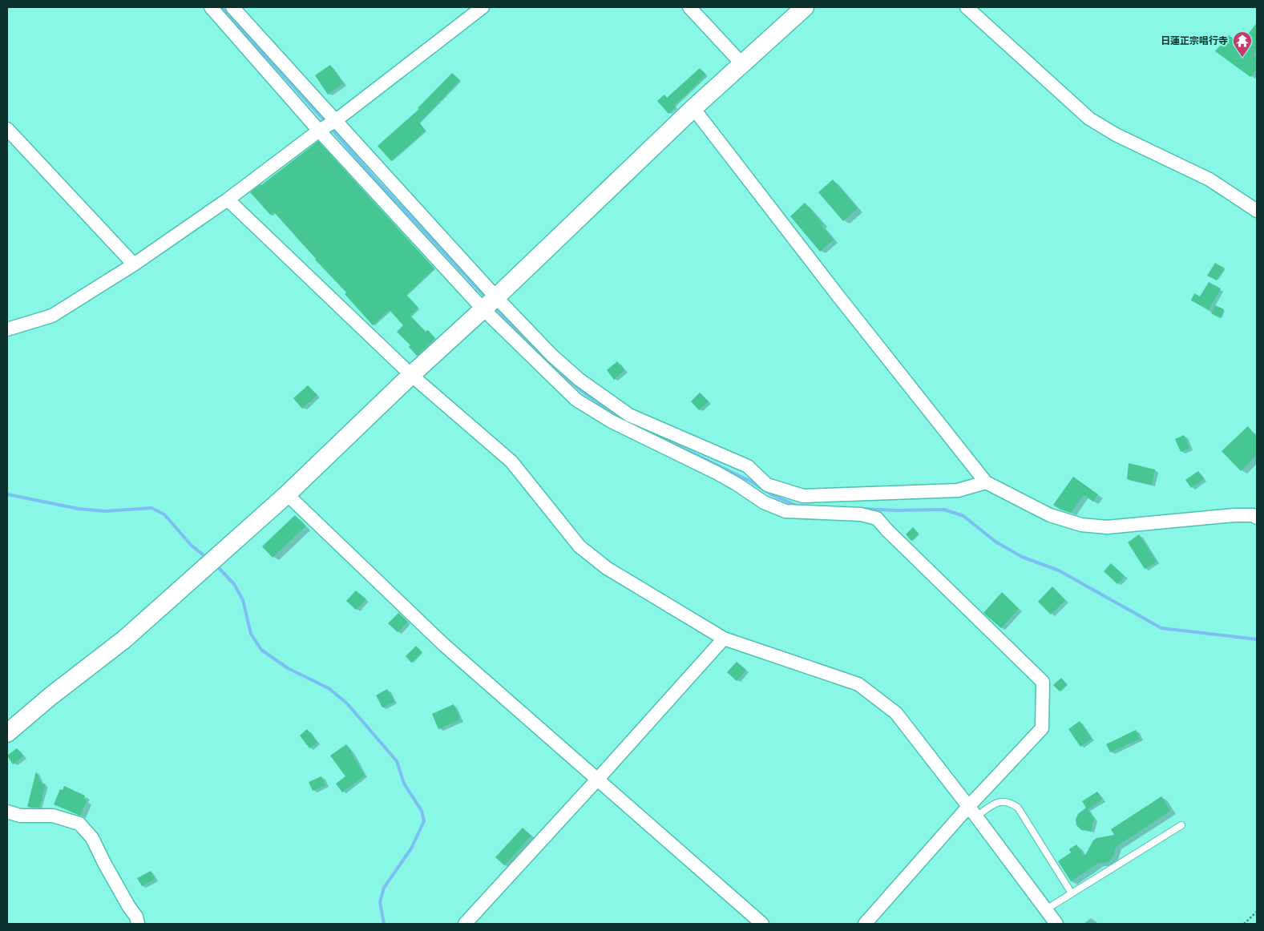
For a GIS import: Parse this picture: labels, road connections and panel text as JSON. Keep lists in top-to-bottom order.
{
  "places": {
    "temple": ["日蓮正宗唱行寺"]
  }
}
